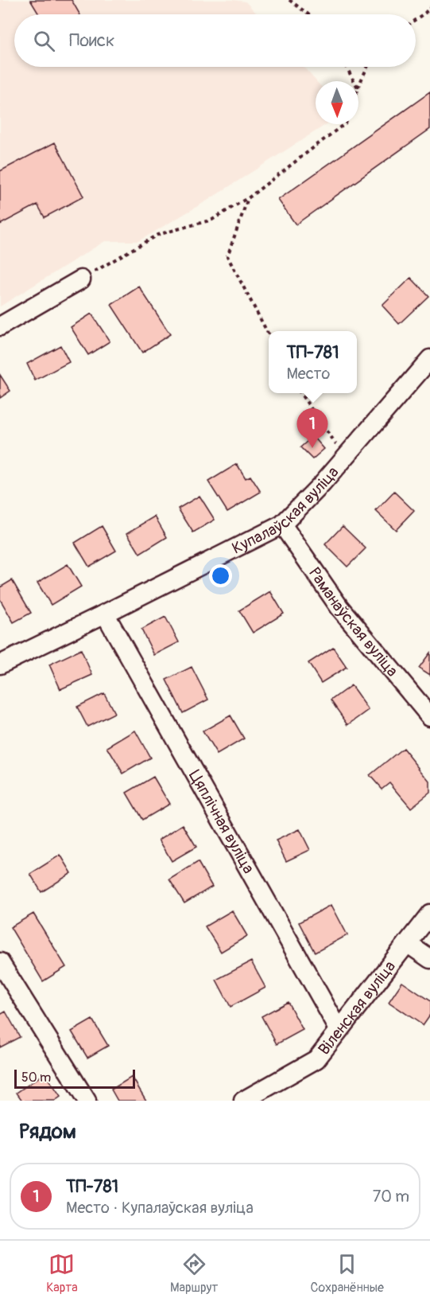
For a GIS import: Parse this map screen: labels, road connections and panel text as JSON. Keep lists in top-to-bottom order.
{
  "streets": {
    "street": [
      "Купалаўская вуліца",
      "Раманаўская вуліца",
      "Цяплічная вуліца",
      "Віленская вуліца"
    ]
  },
  "crossings": [
    ["Купалаўская вуліца", "Раманаўская вуліца"],
    ["Купалаўская вуліца", "Цяплічная вуліца"],
    ["Цяплічная вуліца", "Віленская вуліца"]
  ],
  "scale_bar": "50 m",
  "north": "bottom",
  "page": {
    "search": "Поиск",
    "popup": ["ТП-781", "Место"],
    "pins": "1",
    "scale": "50 m",
    "heading": "Рядом",
    "list": [
      {
        "mark": "1",
        "name": "ТП-781",
        "note": "Место · Купалаўская вуліца",
        "value": "70 m"
      }
    ],
    "nav": ["Карта", "Маршрут", "Сохранённые"]
  }
}
